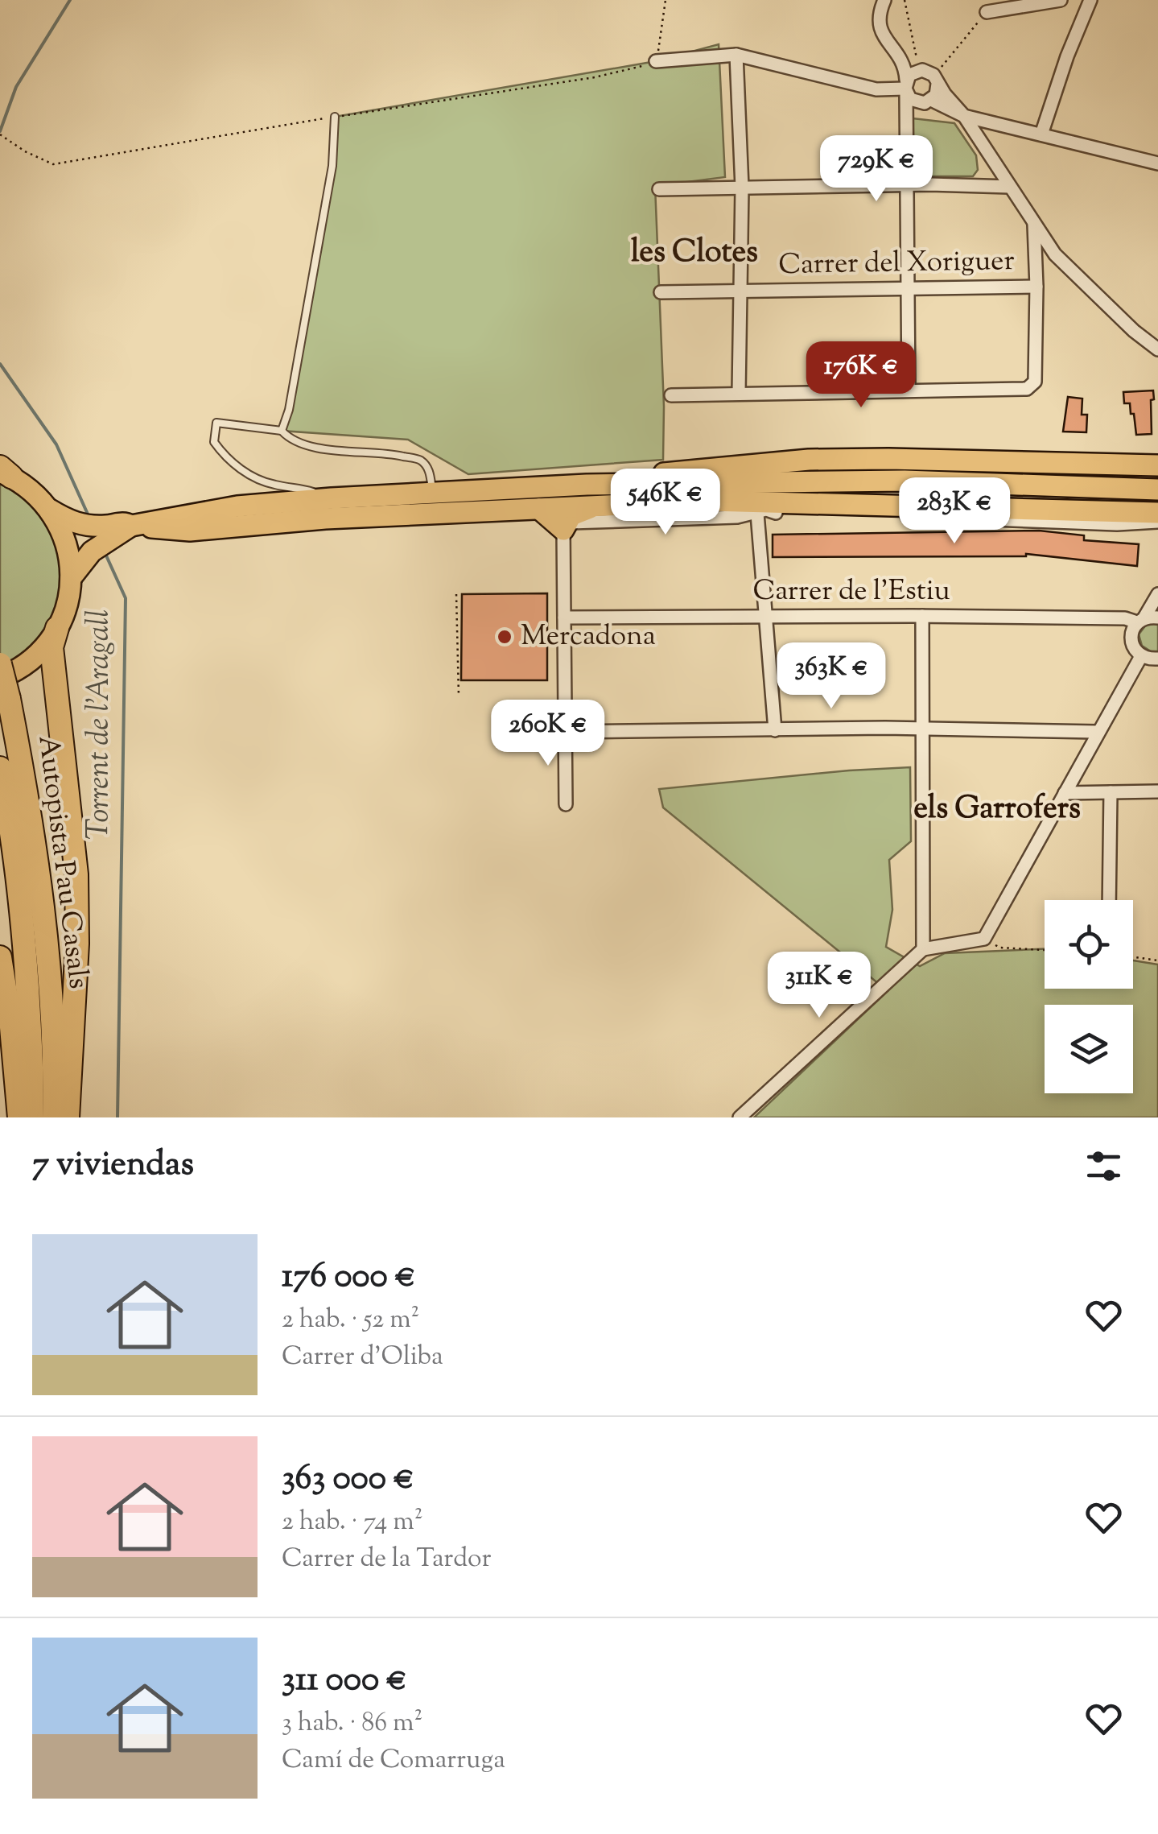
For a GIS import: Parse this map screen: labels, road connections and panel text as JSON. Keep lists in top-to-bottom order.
{
  "streets": {
    "highway": ["Autopista Pau Casals"],
    "street": ["Carrer del Xoriguer", "Carrer de l'Estiu"]
  },
  "districts": ["les Clotes", "els Garrofers"],
  "water": ["Torrent de l'Aragall"],
  "places": ["Mercadona"],
  "page": {
    "price": [
      "729K €",
      "176K €",
      "546K €",
      "283K €",
      "363K €",
      "260K €",
      "311K €"
    ],
    "heading": "7 viviendas",
    "list": [
      {
        "name": "176 000 €",
        "note": "2 hab. · 52 m² · Carrer d'Oliba"
      },
      {
        "name": "363 000 €",
        "note": "2 hab. · 74 m² · Carrer de la Tardor"
      },
      {
        "name": "311 000 €",
        "note": "3 hab. · 86 m² · Camí de Comarruga"
      }
    ]
  }
}
